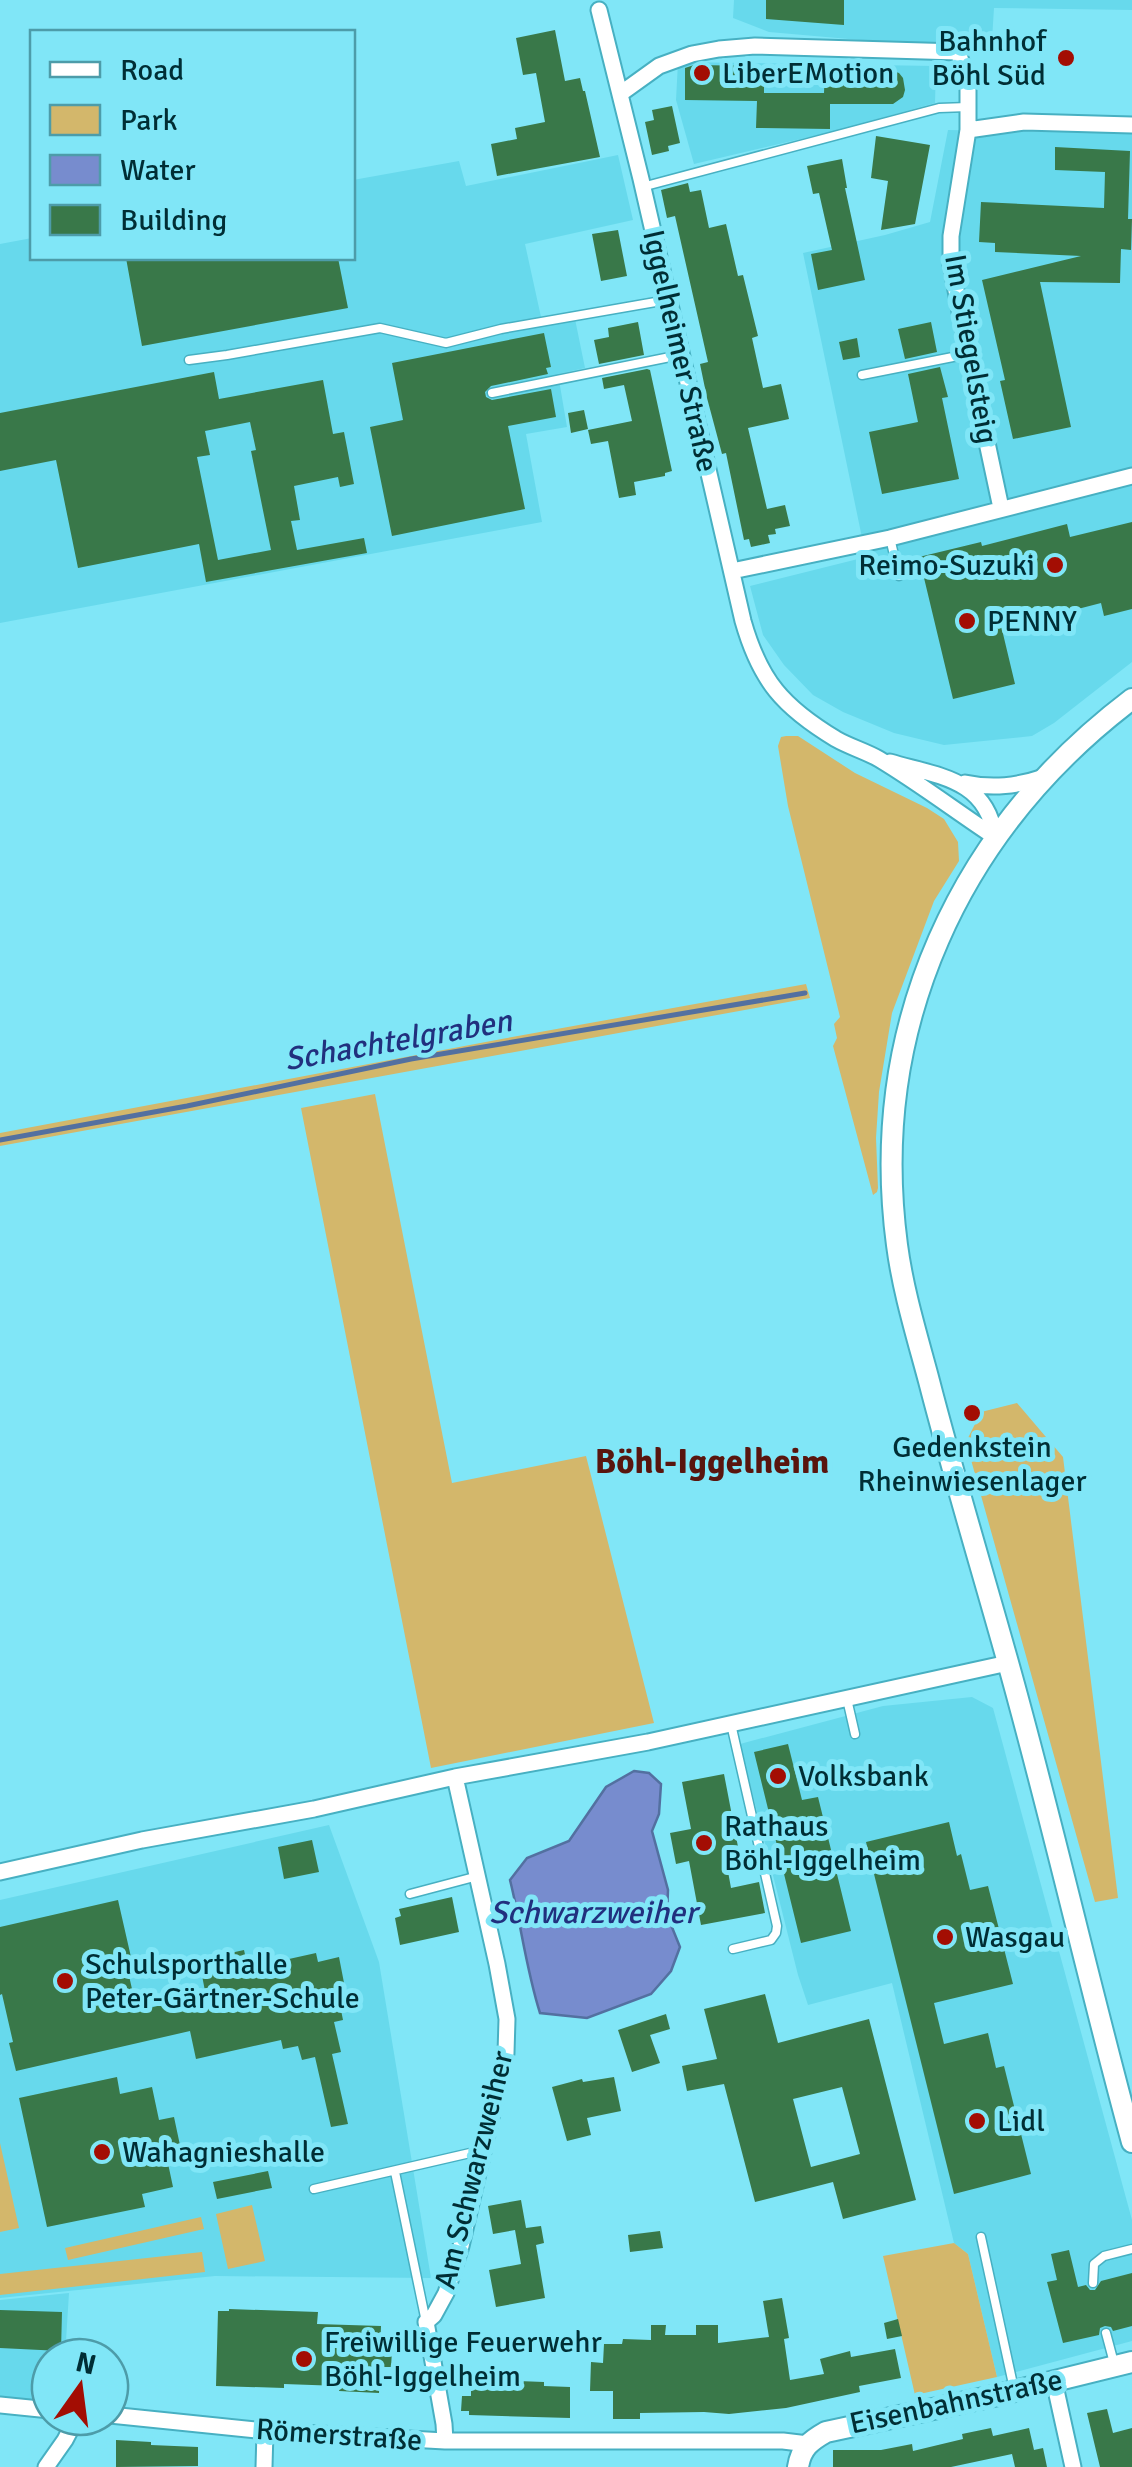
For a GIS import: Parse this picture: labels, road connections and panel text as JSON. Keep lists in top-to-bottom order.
{
  "streets": {
    "main road": ["Eisenbahnstraße"],
    "street": [
      "Im Stiegelsteig",
      "Iggelheimer Straße",
      "Am Schwarzweiher",
      "Römerstraße"
    ]
  },
  "crossings": [
    ["Im Stiegelsteig", "Iggelheimer Straße"],
    ["Am Schwarzweiher", "Römerstraße"],
    ["Eisenbahnstraße", "Römerstraße"]
  ],
  "districts": ["Böhl-Iggelheim"],
  "water": ["Schachtelgraben", "Schwarzweiher"],
  "places": [
    "Bahnhof Böhl Süd",
    "LiberEMotion",
    "Reimo-Suzuki",
    "PENNY",
    "Gedenkstein Rheinwiesenlager",
    "Volksbank",
    "Rathaus Böhl-Iggelheim",
    "Wasgau",
    "Schulsporthalle Peter-Gärtner-Schule",
    "Lidl",
    "Wahagnieshalle",
    "Freiwillige Feuerwehr Böhl-Iggelheim"
  ],
  "legend": [
    "Road",
    "Park",
    "Water",
    "Building"
  ],
  "north": "top"
}
